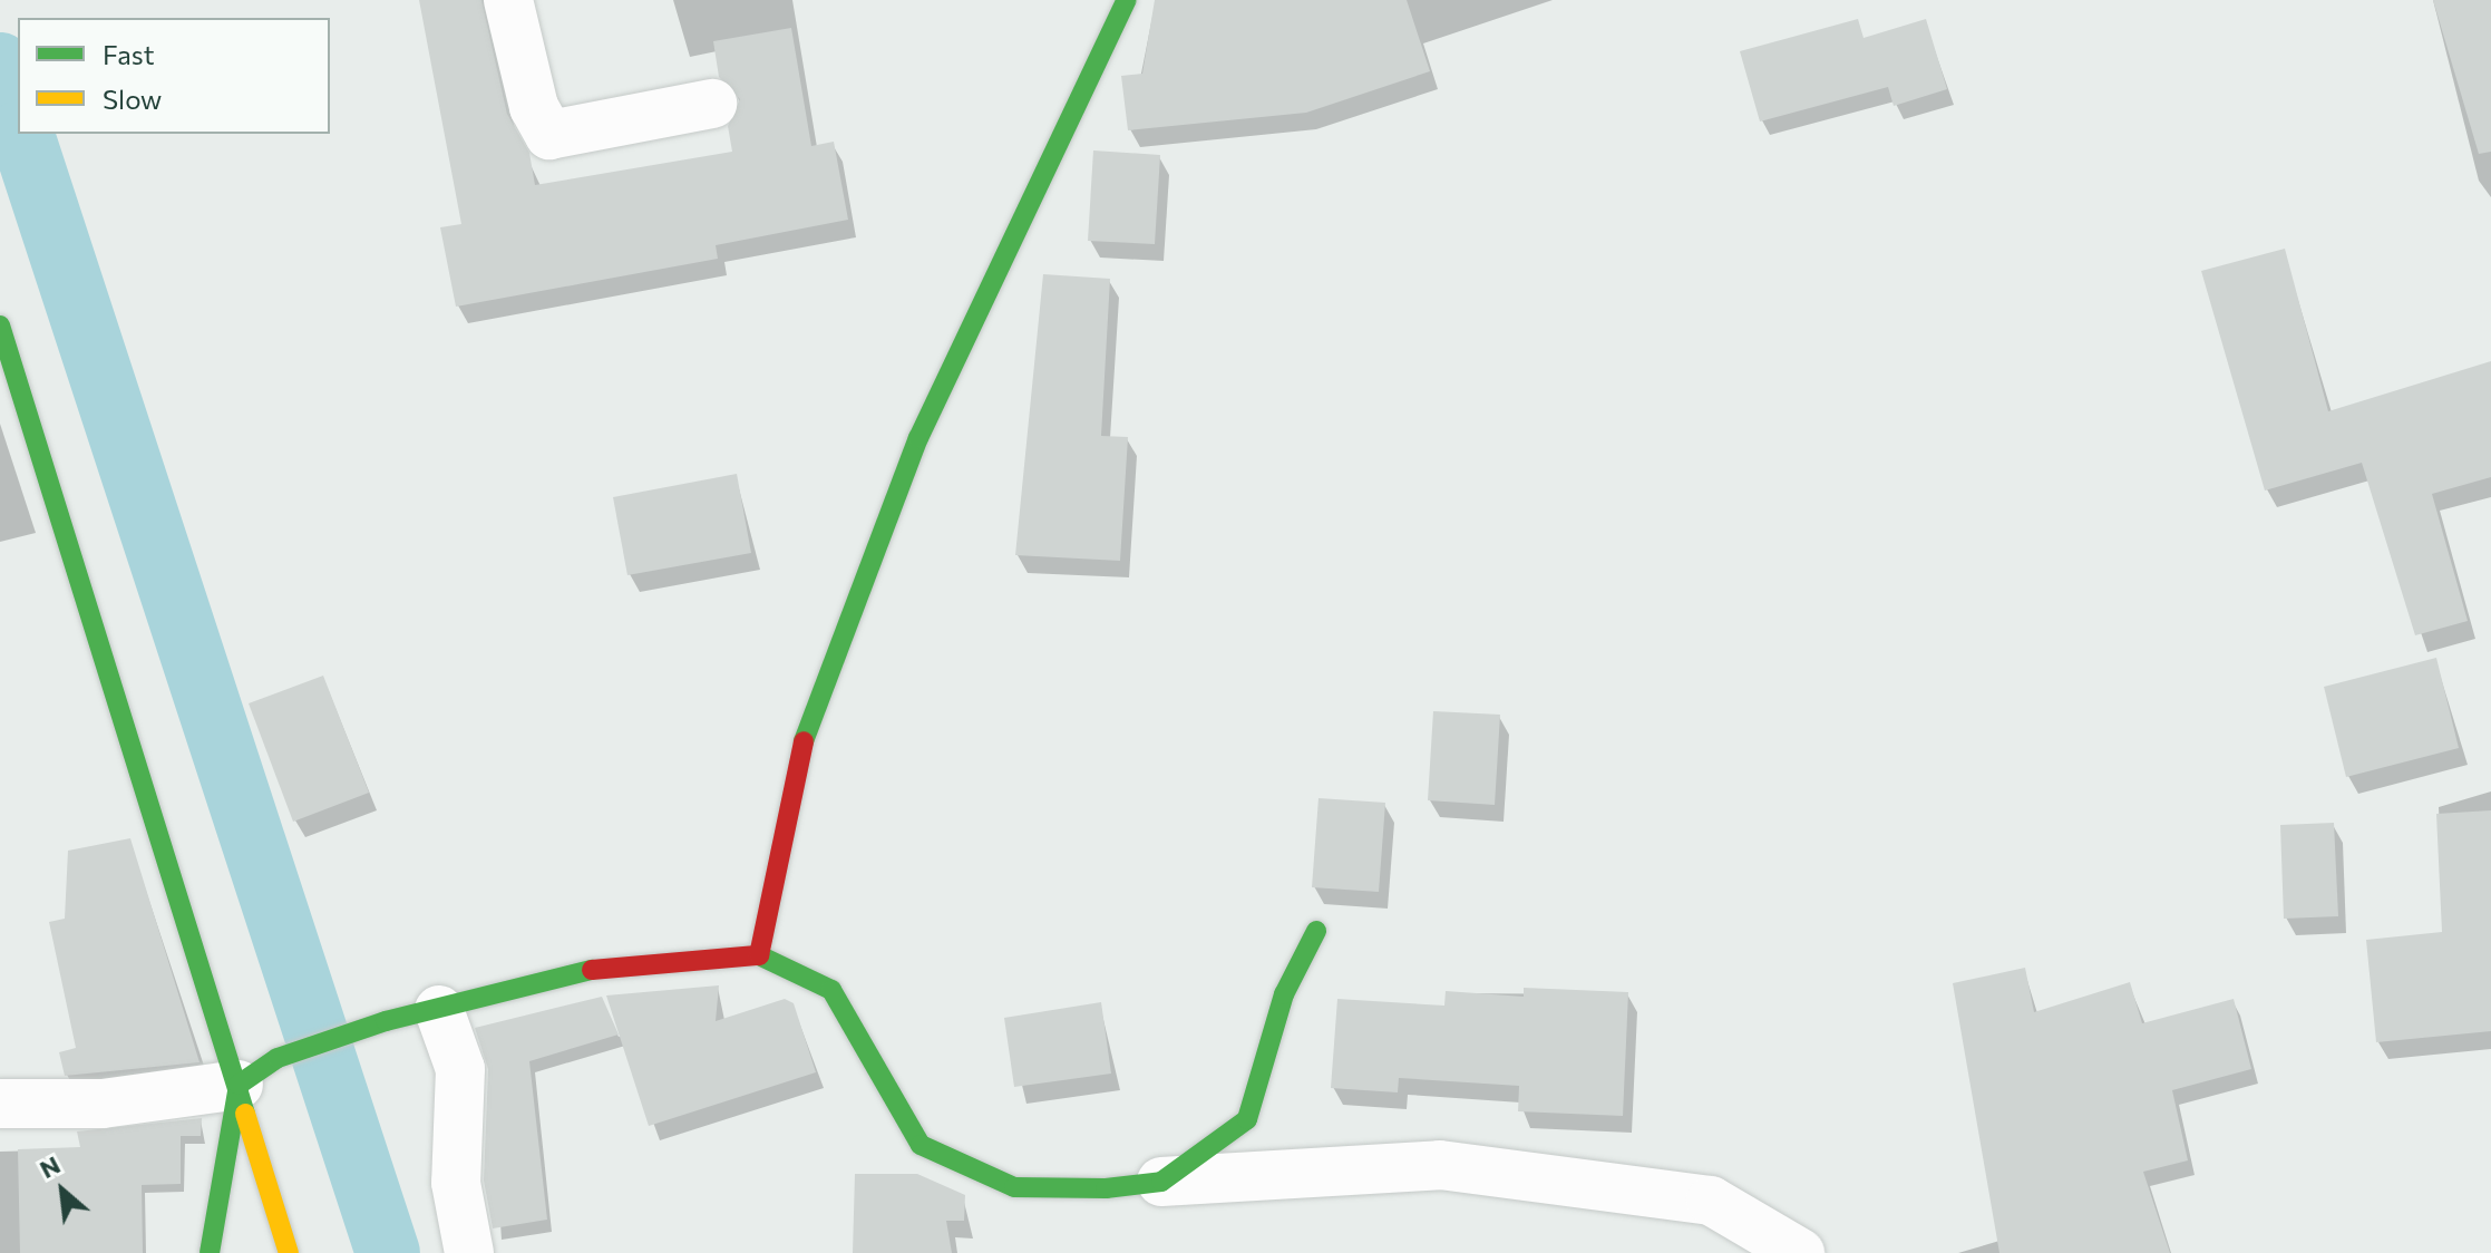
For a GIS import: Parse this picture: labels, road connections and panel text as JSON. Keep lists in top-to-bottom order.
{
  "legend": ["Fast", "Slow"],
  "north": "top left"
}
